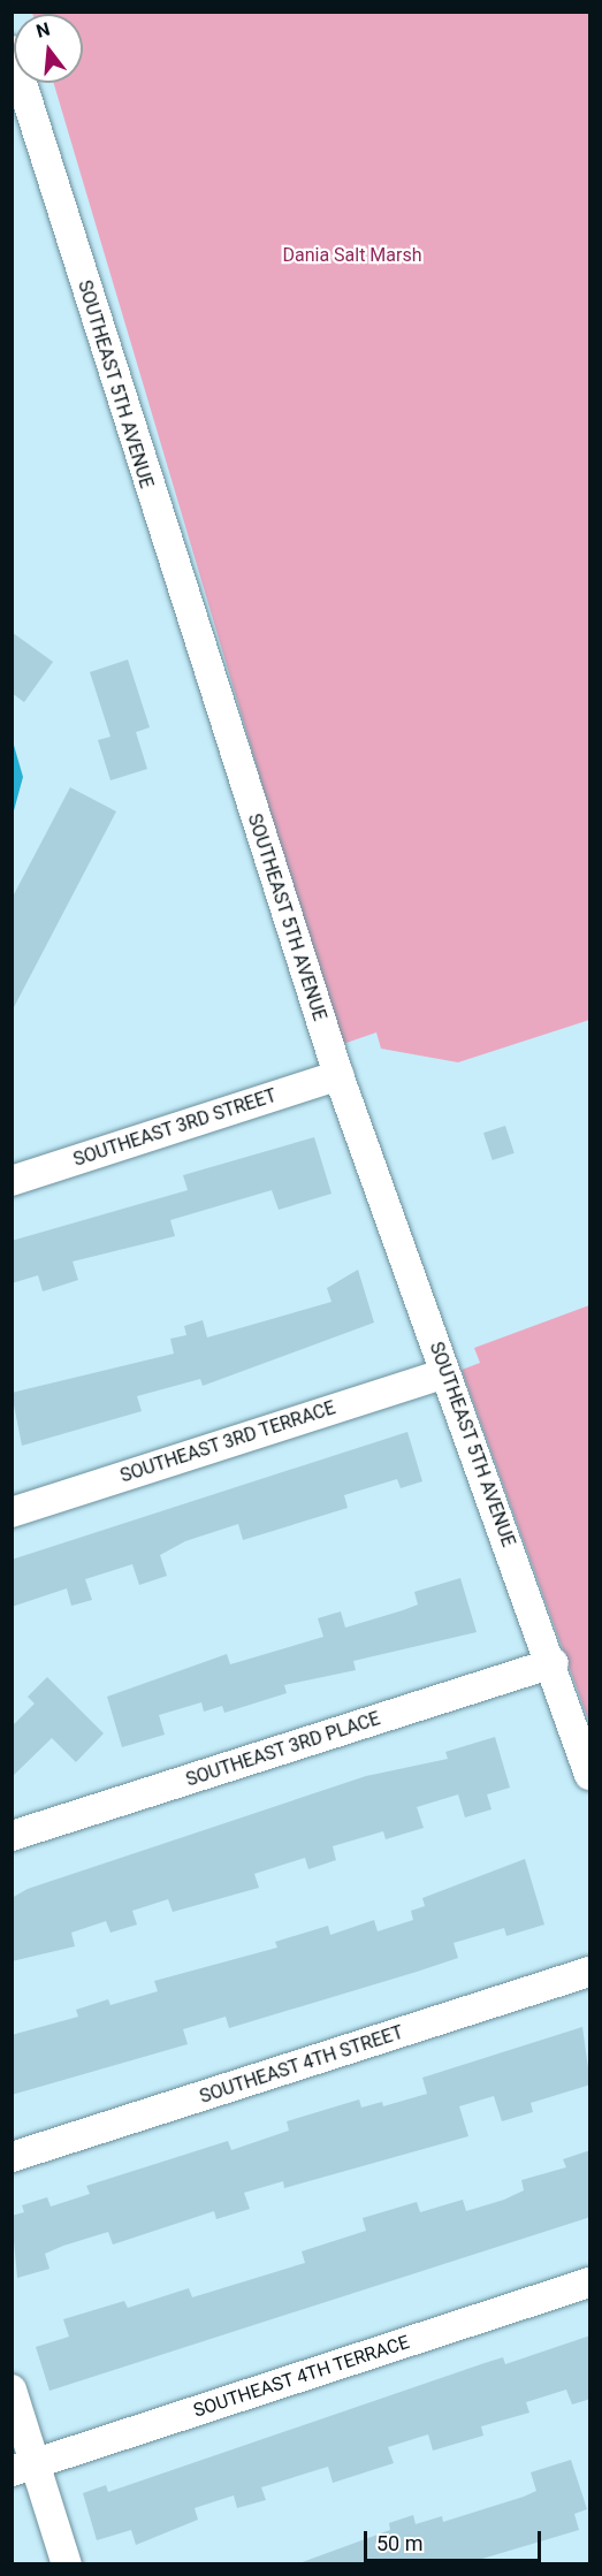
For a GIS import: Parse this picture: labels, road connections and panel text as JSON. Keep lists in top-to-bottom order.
{
  "streets": {
    "street": [
      "SOUTHEAST 5TH AVENUE",
      "SOUTHEAST 3RD STREET",
      "SOUTHEAST 3RD TERRACE",
      "SOUTHEAST 3RD PLACE",
      "SOUTHEAST 4TH STREET",
      "SOUTHEAST 4TH TERRACE"
    ]
  },
  "crossings": [
    ["SOUTHEAST 5TH AVENUE", "SOUTHEAST 3RD STREET"],
    ["SOUTHEAST 5TH AVENUE", "SOUTHEAST 3RD TERRACE"],
    ["SOUTHEAST 5TH AVENUE", "SOUTHEAST 3RD PLACE"]
  ],
  "parks": ["Dania Salt Marsh"],
  "scale_bar": "50 m",
  "north": "top"
}
